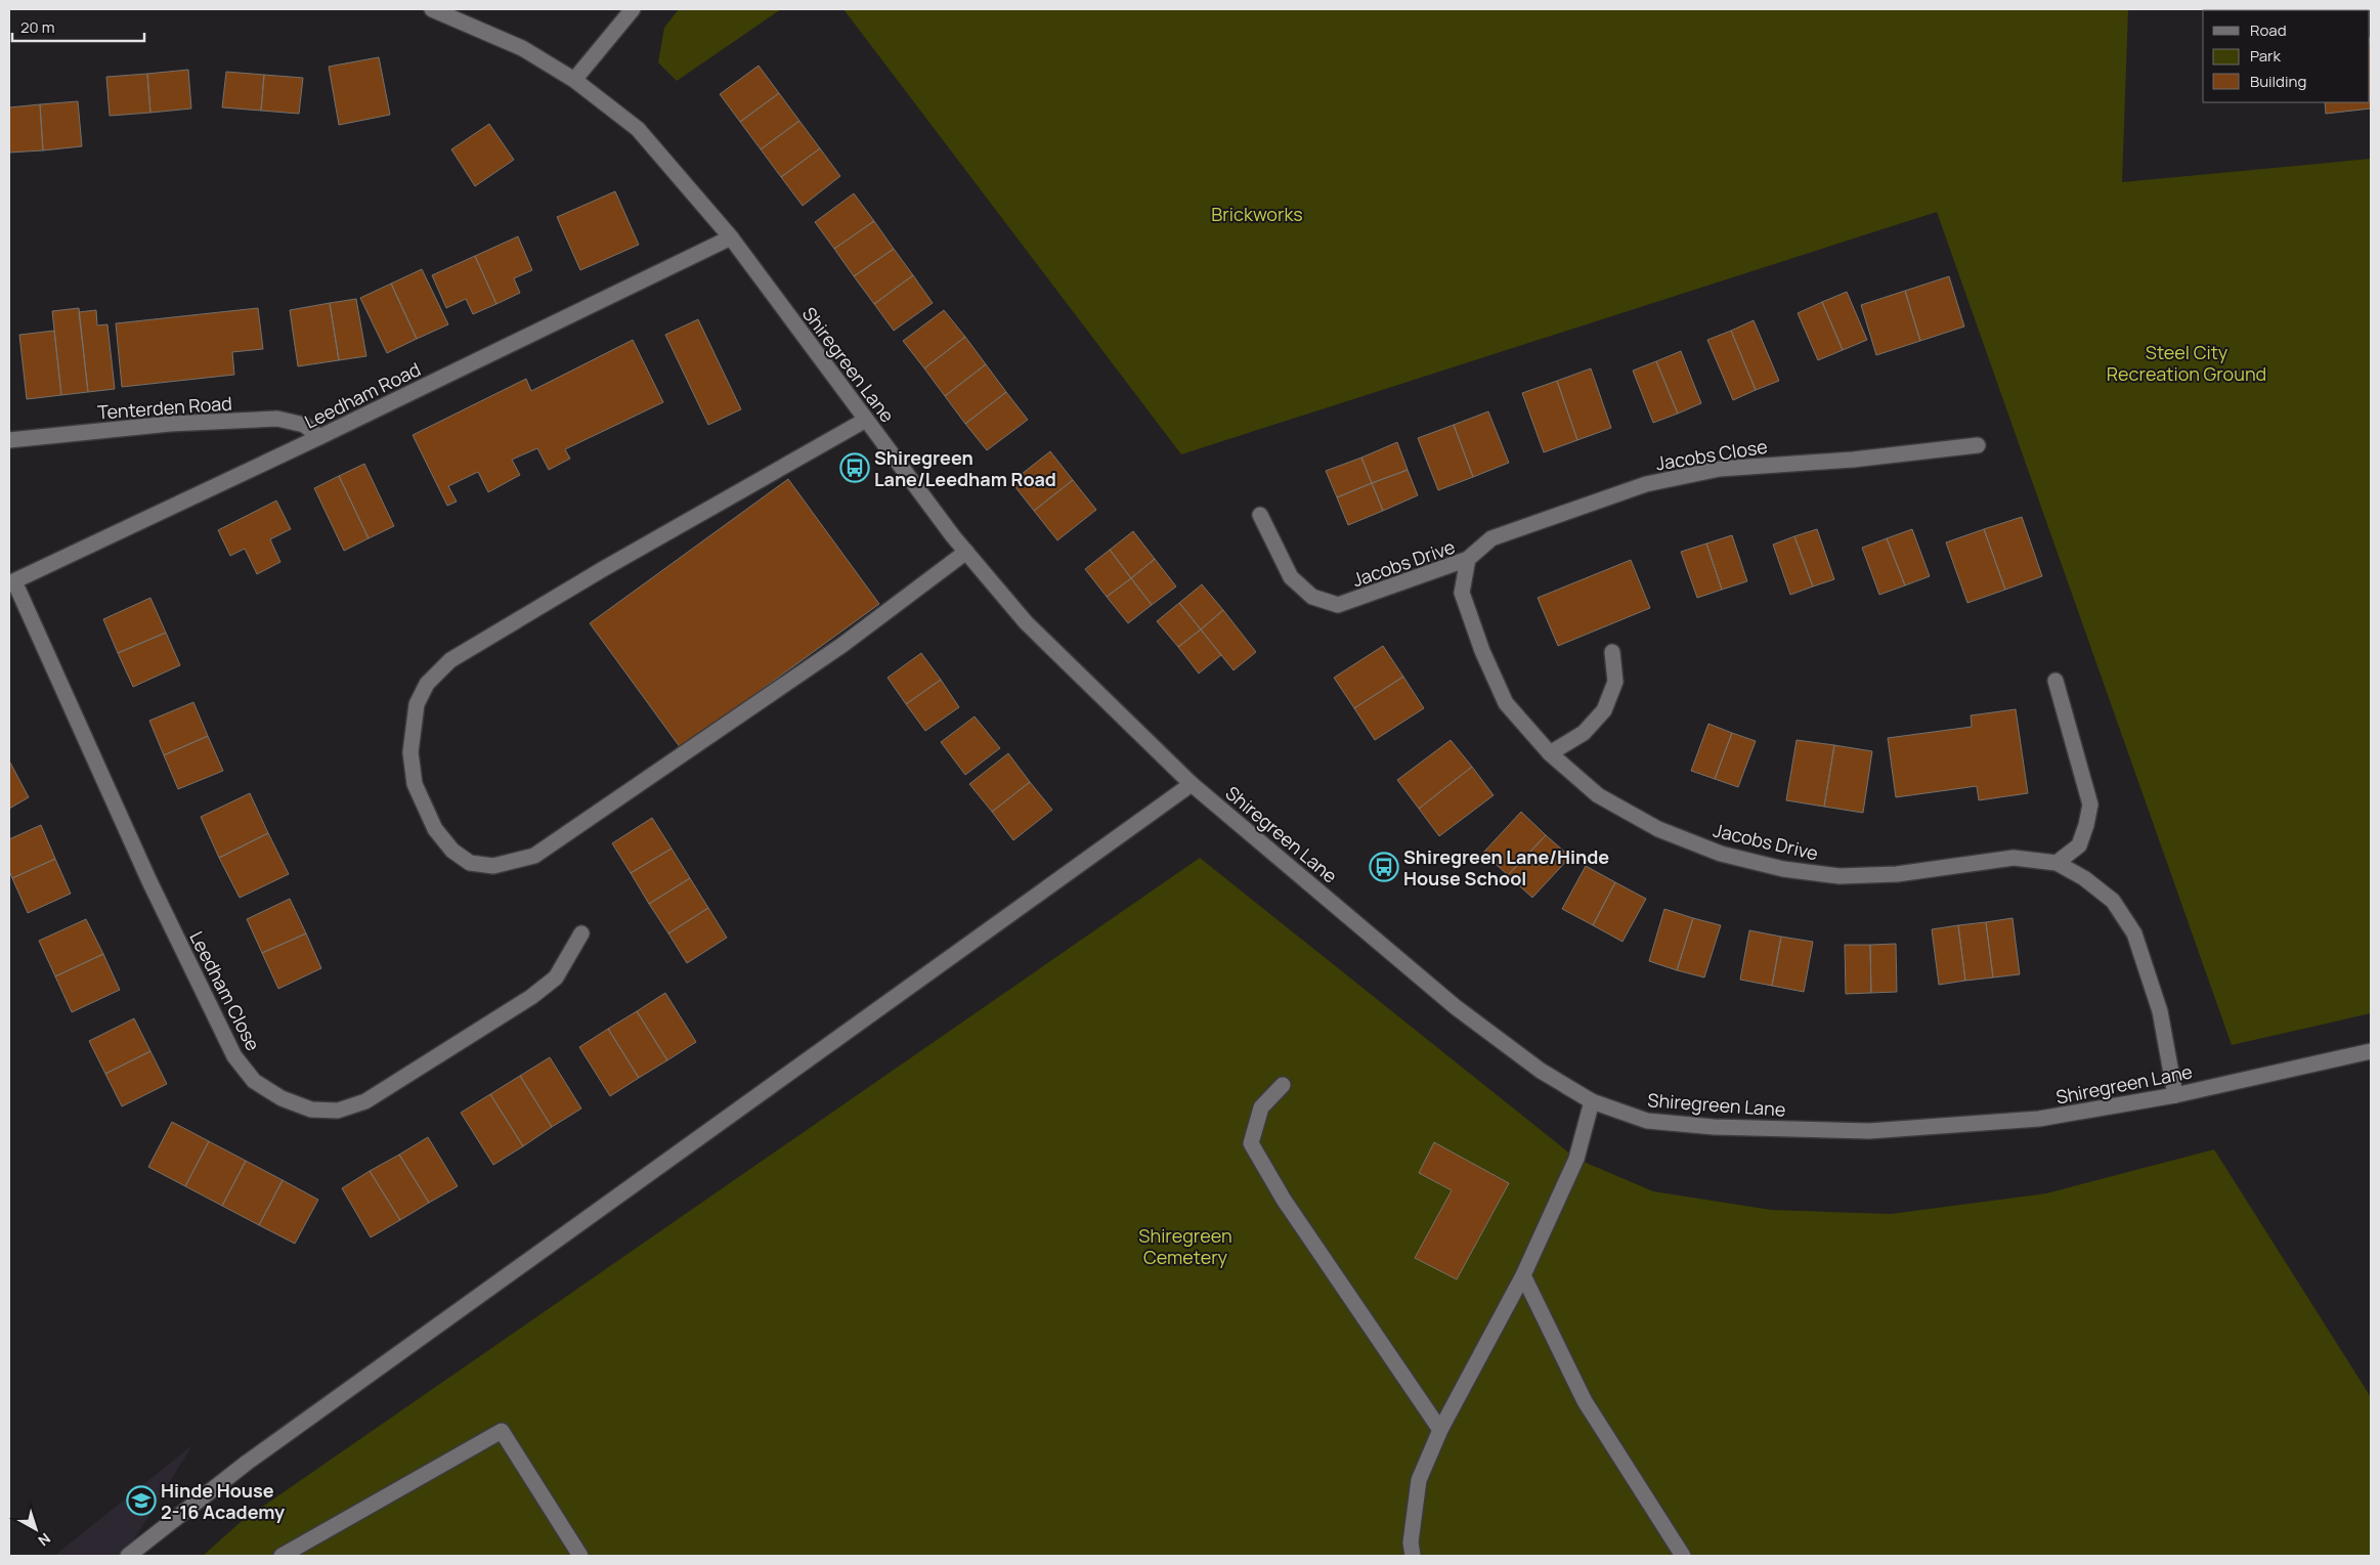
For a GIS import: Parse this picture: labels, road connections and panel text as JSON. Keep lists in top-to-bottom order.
{
  "streets": {
    "street": [
      "Shiregreen Lane",
      "Leedham Road",
      "Tenterden Road",
      "Jacobs Close",
      "Jacobs Drive",
      "Leedham Close"
    ]
  },
  "crossings": [
    ["Shiregreen Lane", "Leedham Road"],
    ["Shiregreen Lane", "Jacobs Drive"],
    ["Leedham Road", "Tenterden Road"],
    ["Leedham Road", "Leedham Close"],
    ["Jacobs Close", "Jacobs Drive"]
  ],
  "parks": ["Brickworks", "Steel City Recreation Ground", "Shiregreen Cemetery"],
  "places": {
    "bus stop": ["Shiregreen Lane/Leedham Road", "Shiregreen Lane/Hinde House School"],
    "school or university": ["Hinde House 2-16 Academy"]
  },
  "legend": ["Road", "Park", "Building"],
  "scale_bar": "20 m",
  "north": "bottom right"
}
